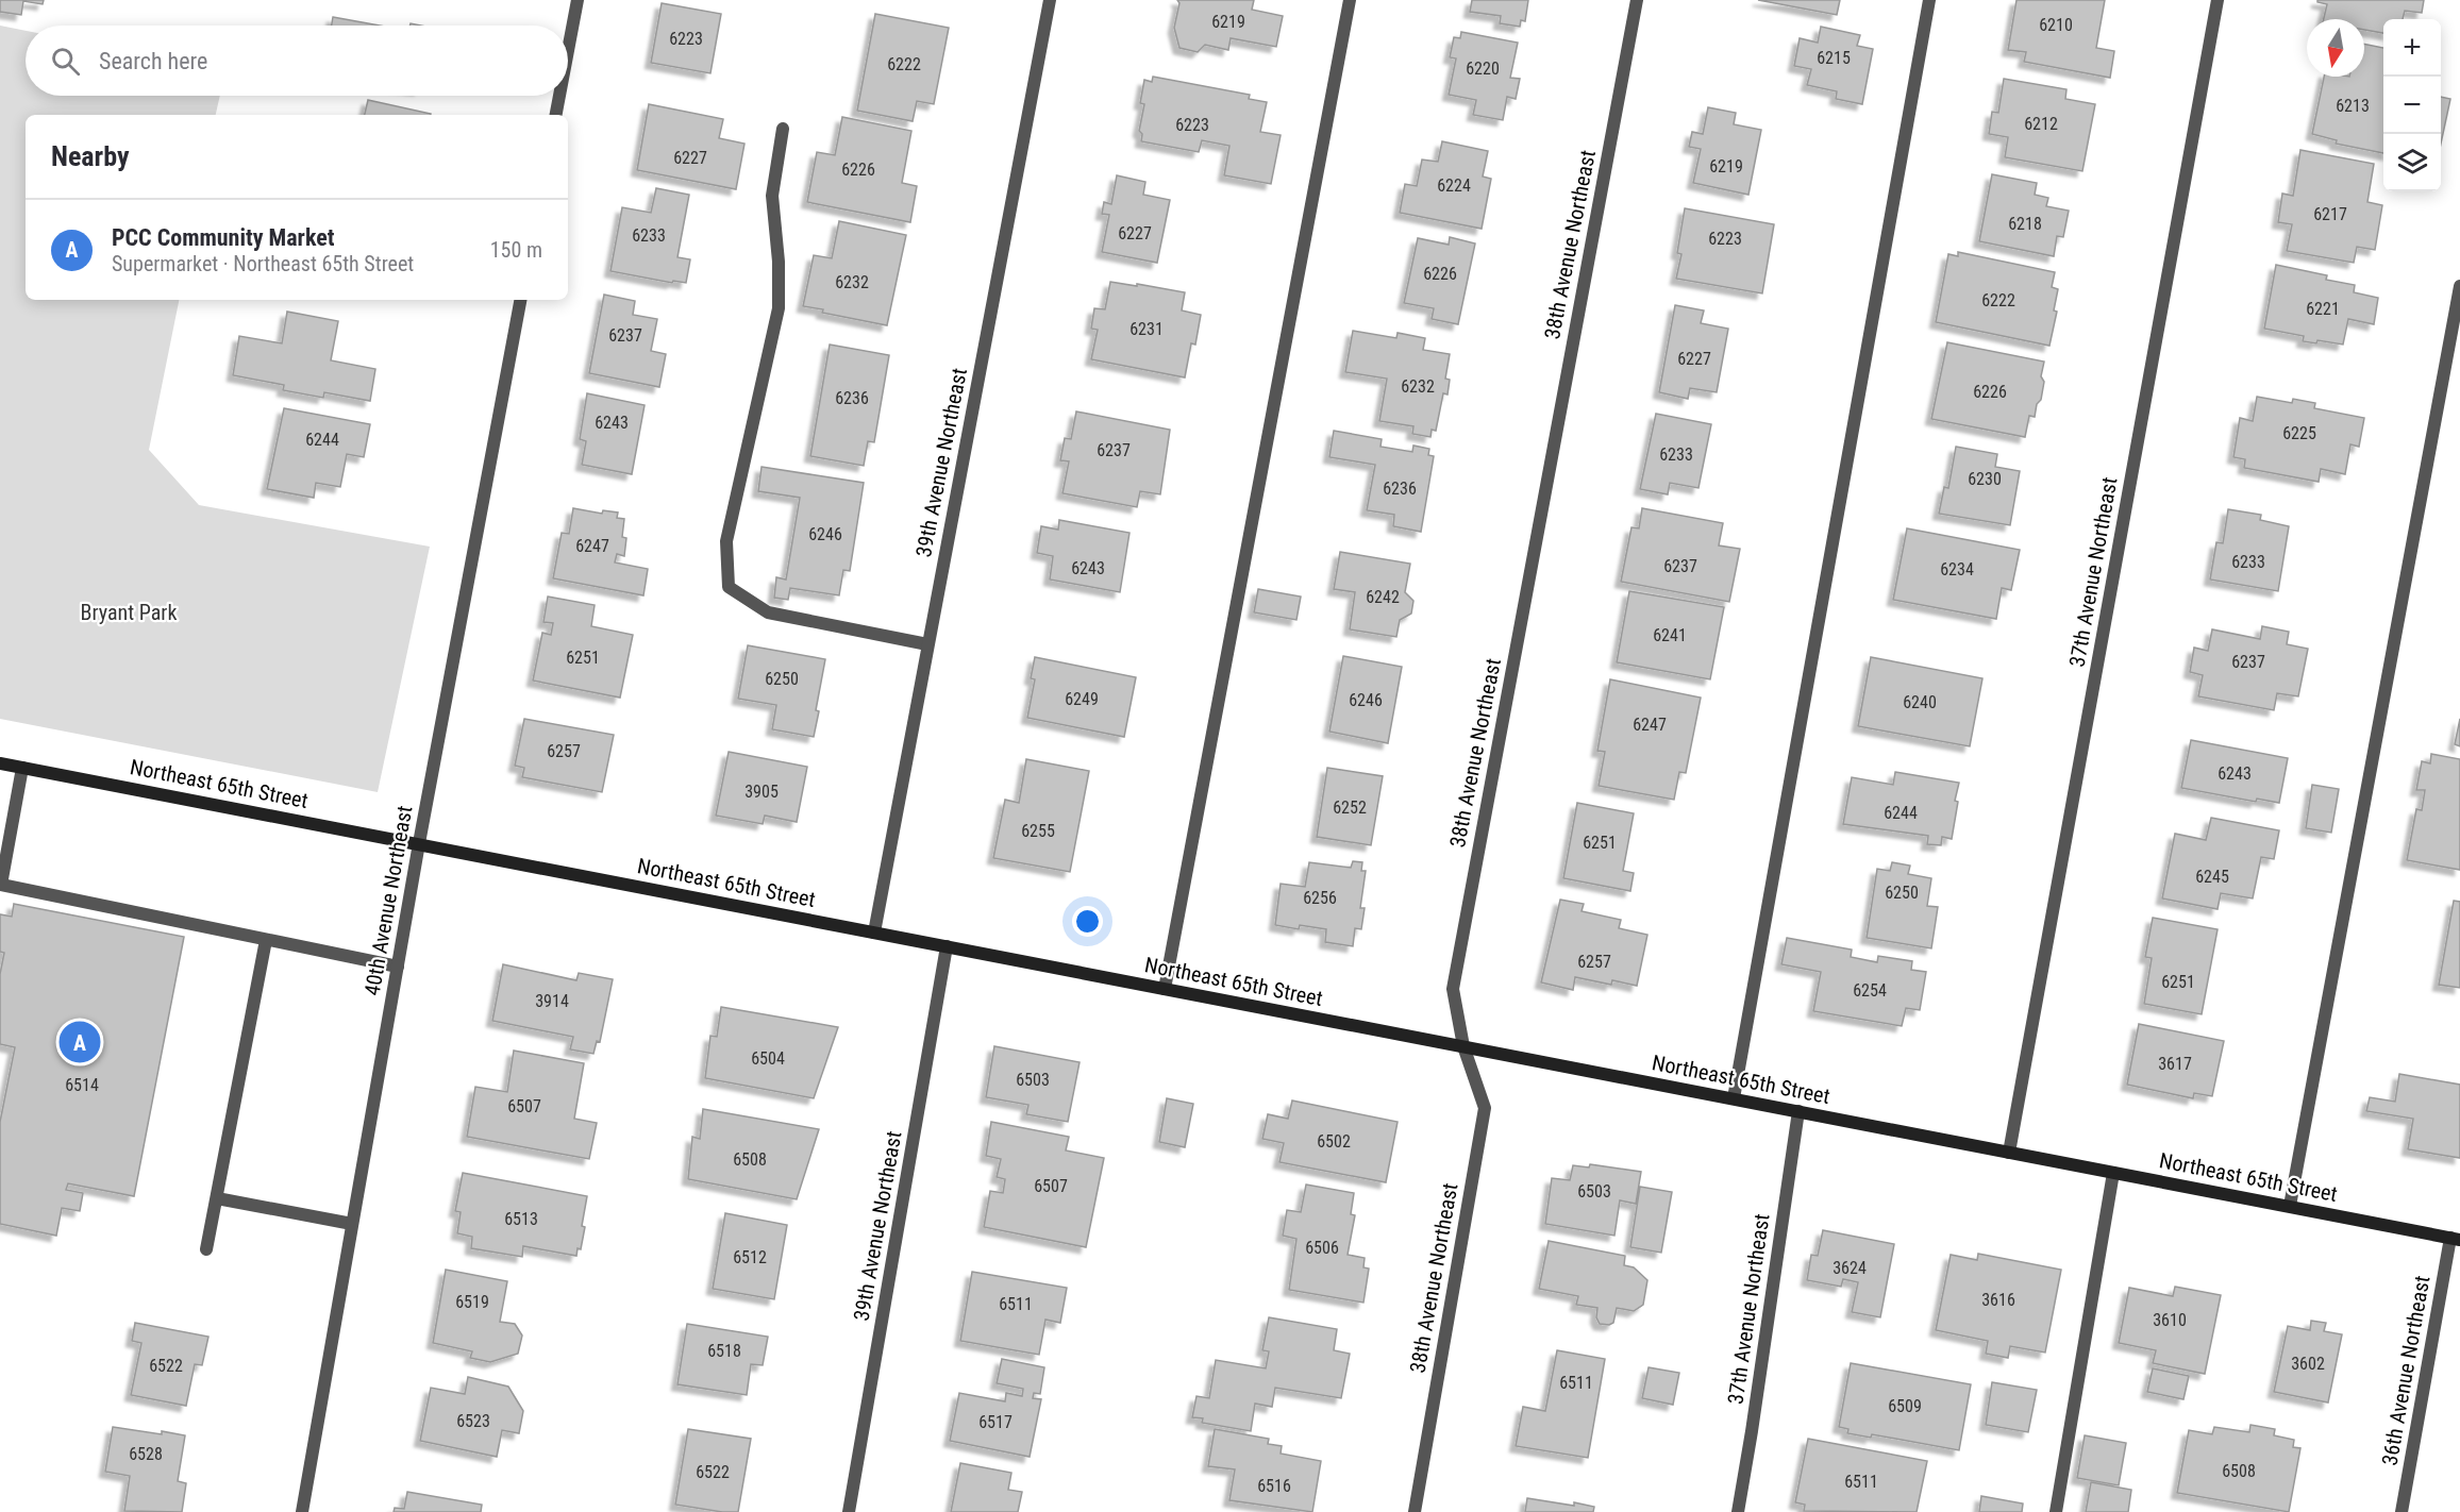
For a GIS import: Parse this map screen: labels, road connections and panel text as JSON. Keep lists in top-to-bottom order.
{
  "streets": {
    "main road": ["Northeast 65th Street"],
    "street": [
      "38th Avenue Northeast",
      "39th Avenue Northeast",
      "37th Avenue Northeast",
      "40th Avenue Northeast",
      "36th Avenue Northeast"
    ]
  },
  "crossings": [
    ["38th Avenue Northeast", "Northeast 65th Street"],
    ["39th Avenue Northeast", "Northeast 65th Street"],
    ["37th Avenue Northeast", "Northeast 65th Street"],
    ["Northeast 65th Street", "40th Avenue Northeast"],
    ["Northeast 65th Street", "36th Avenue Northeast"]
  ],
  "parks": ["Bryant Park"],
  "house_numbers": [
    "6219",
    "6210",
    "6223",
    "6215",
    "6222",
    "6220",
    "6213",
    "6212",
    "6223",
    "6227",
    "6219",
    "6226",
    "6224",
    "6217",
    "6218",
    "6227",
    "6233",
    "6223",
    "6226",
    "6232",
    "6222",
    "6221",
    "6231",
    "6237",
    "6227",
    "6232",
    "6226",
    "6236",
    "6243",
    "6225",
    "6244",
    "6237",
    "6233",
    "6230",
    "6236",
    "6246",
    "6247",
    "6233",
    "6237",
    "6243",
    "6234",
    "6242",
    "6241",
    "6251",
    "6237",
    "6250",
    "6249",
    "6246",
    "6240",
    "6247",
    "6257",
    "6243",
    "3905",
    "6252",
    "6244",
    "6255",
    "6251",
    "6245",
    "6250",
    "6256",
    "6257",
    "6251",
    "6254",
    "3914",
    "6504",
    "3617",
    "6503",
    "6514",
    "6507",
    "6502",
    "6508",
    "6507",
    "6503",
    "6513",
    "6506",
    "6512",
    "3624",
    "3616",
    "6519",
    "6511",
    "3610",
    "6518",
    "3602",
    "6522",
    "6511",
    "6509",
    "6523",
    "6517",
    "6528",
    "6508",
    "6522",
    "6511",
    "6516"
  ],
  "north": "bottom",
  "page": {
    "map_buttons": ["+", "−"],
    "search": "Search here",
    "heading": "Nearby",
    "list": [
      {
        "mark": "A",
        "name": "PCC Community Market",
        "note": "Supermarket · Northeast 65th Street",
        "value": "150 m"
      }
    ],
    "pins": "A"
  }
}
